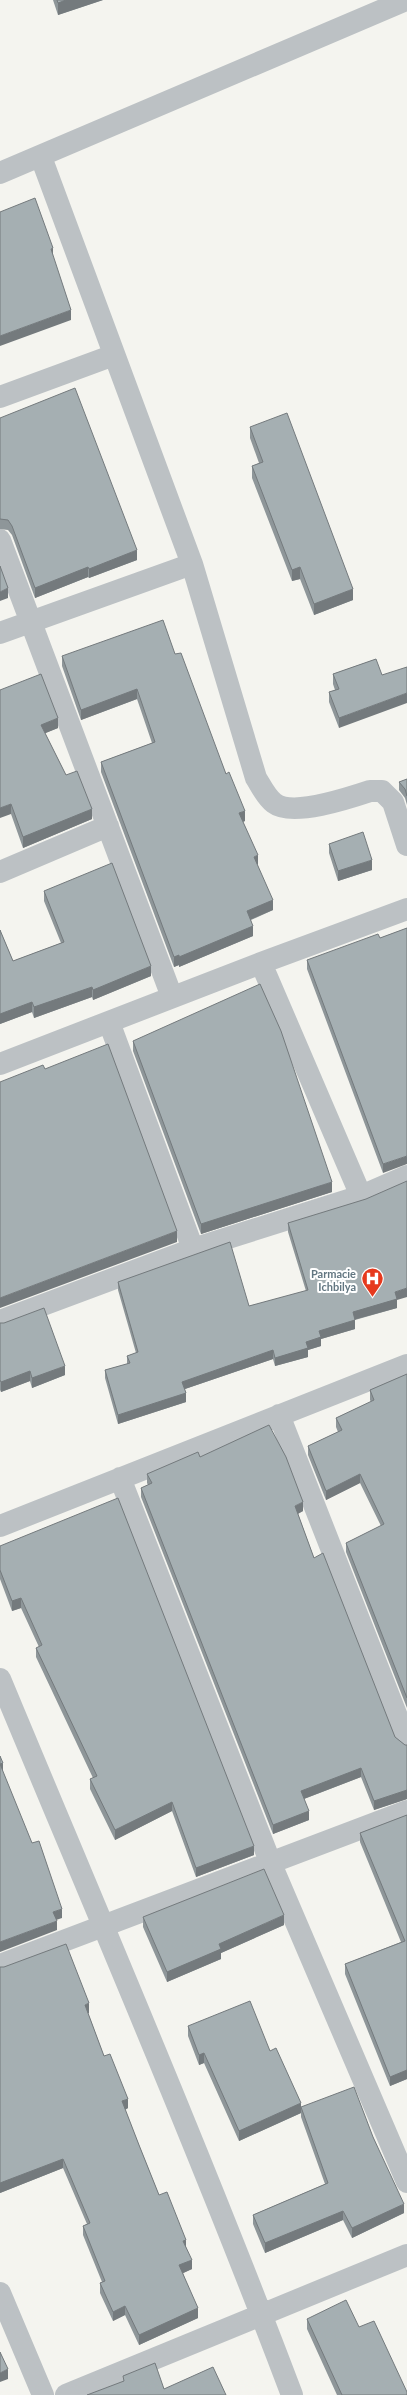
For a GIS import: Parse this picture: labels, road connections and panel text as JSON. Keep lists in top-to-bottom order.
{
  "places": {
    "hospital": ["Parmacie Ichbilya"]
  }
}
